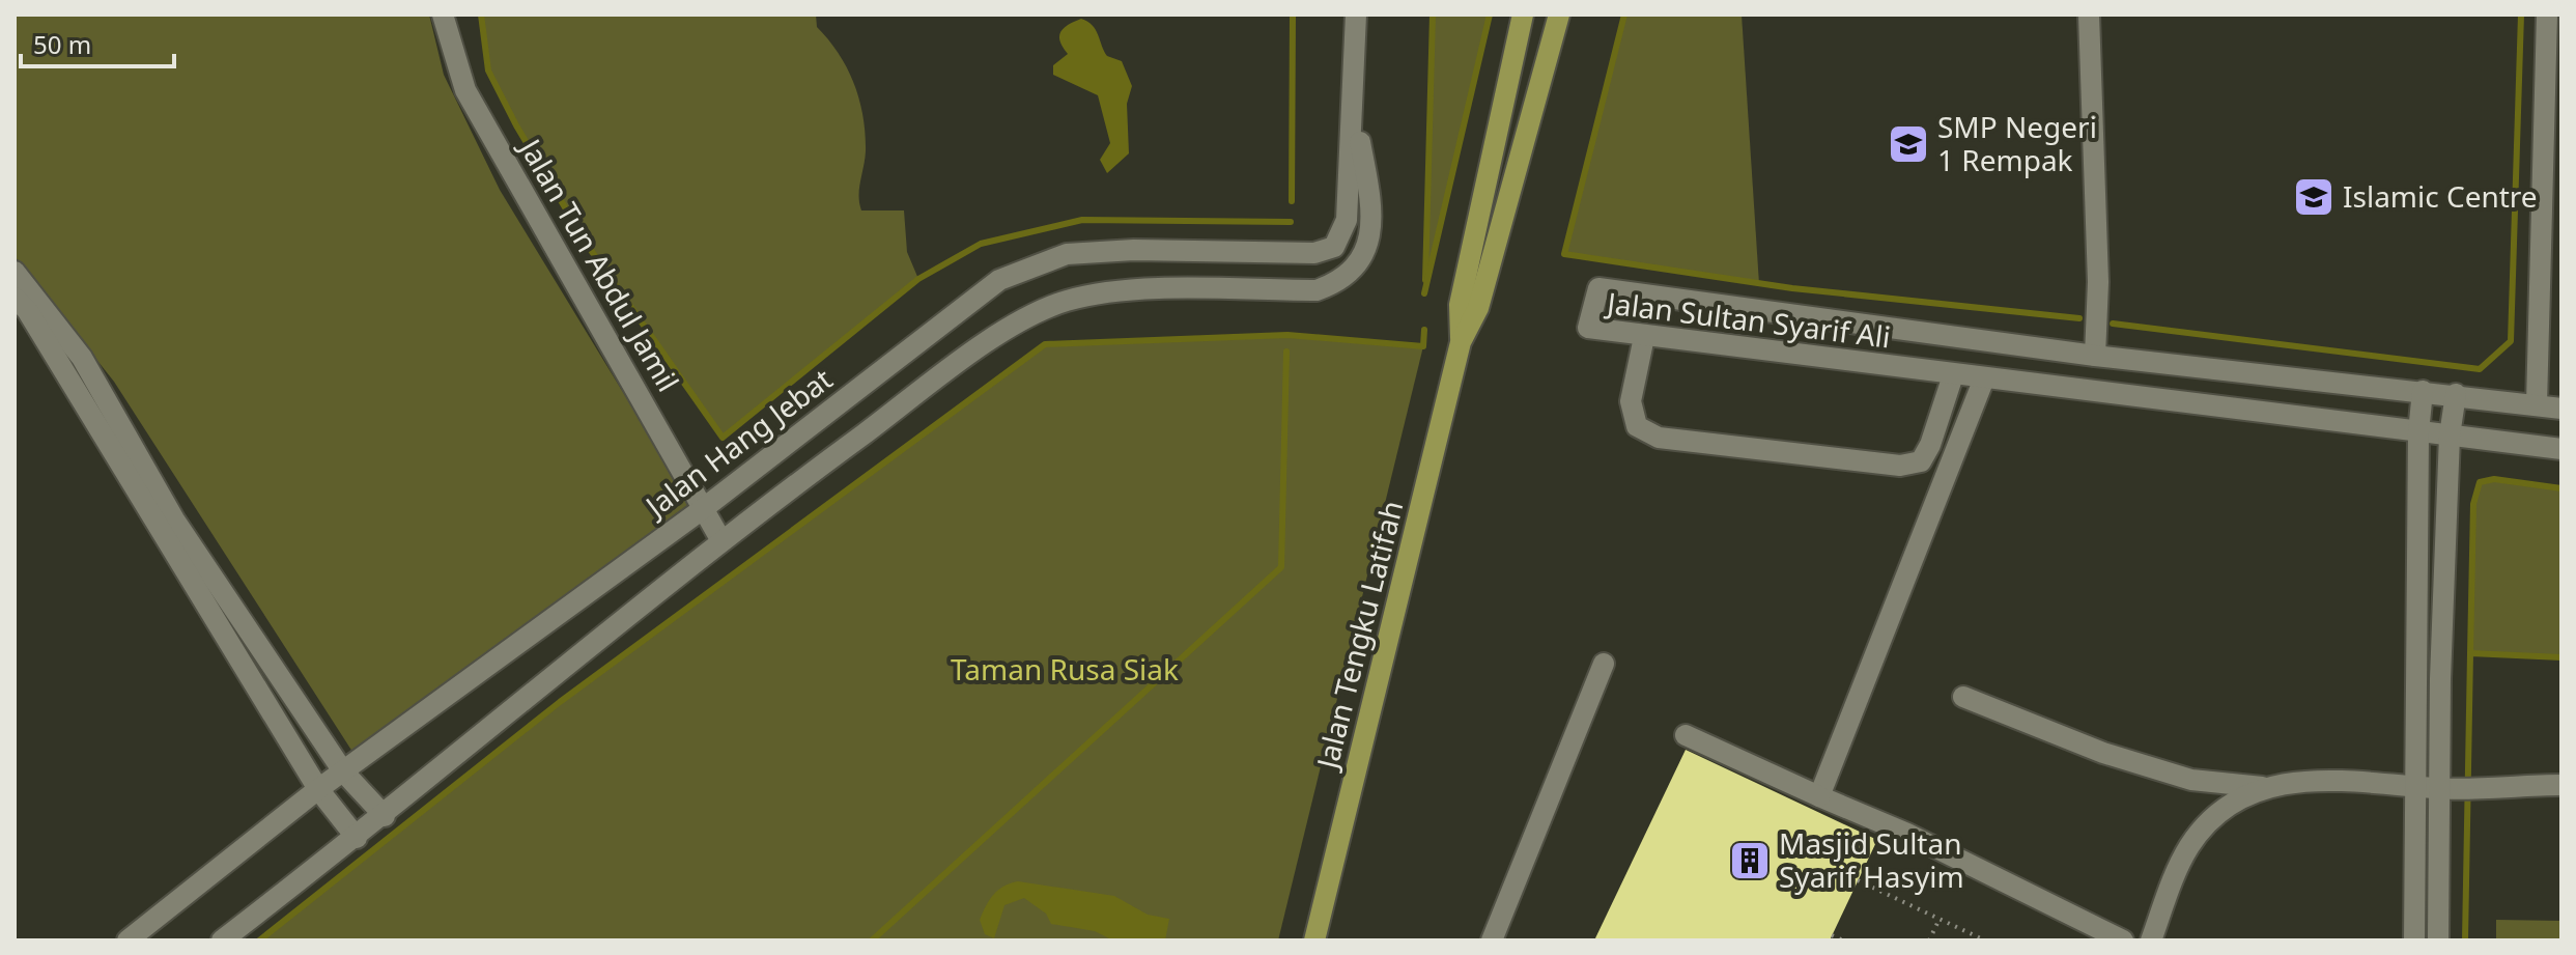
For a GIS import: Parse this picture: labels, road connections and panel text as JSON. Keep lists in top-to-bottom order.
{
  "streets": {
    "main road": ["Jalan Tengku Latifah"],
    "street": ["Jalan Tun Abdul Jamil", "Jalan Sultan Syarif Ali", "Jalan Hang Jebat"]
  },
  "crossings": [
    ["Jalan Tun Abdul Jamil", "Jalan Hang Jebat"]
  ],
  "parks": ["Taman Rusa Siak"],
  "places": {
    "school or university": ["SMP Negeri 1 Rempak", "Islamic Centre"],
    "building": ["Masjid Sultan Syarif Hasyim"]
  },
  "scale_bar": "50 m"
}
